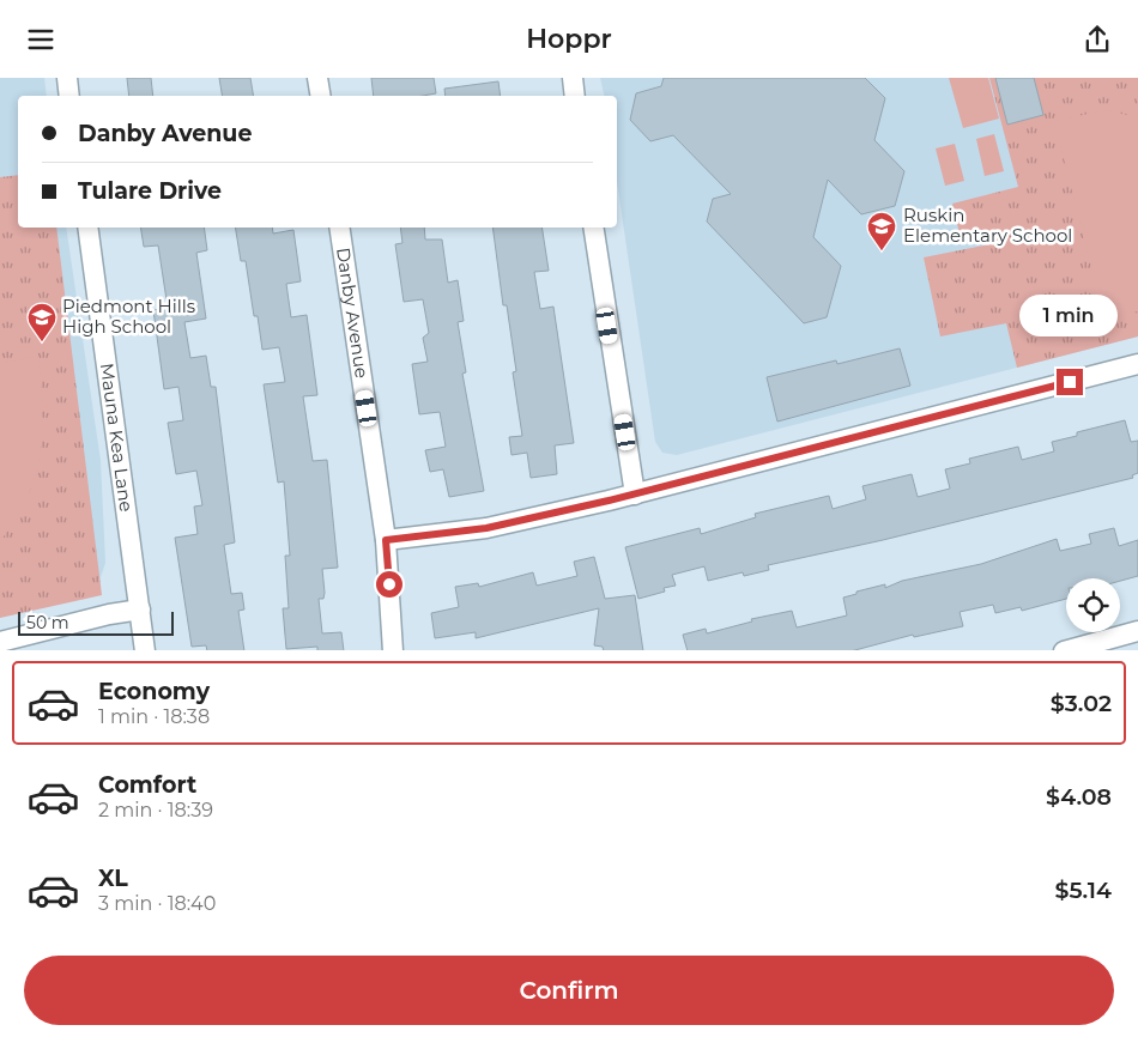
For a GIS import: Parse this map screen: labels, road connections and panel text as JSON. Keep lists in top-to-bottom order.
{
  "streets": {
    "street": ["Danby Avenue", "Mauna Kea Lane"]
  },
  "places": {
    "school or university": ["Ruskin Elementary School", "Piedmont Hills High School"]
  },
  "scale_bar": "50 m",
  "page": {
    "header": "Hoppr",
    "banner": ["Danby Avenue", "Tulare Drive"],
    "bubble": "1 min",
    "scale": "50 m",
    "list": [
      {
        "name": "Economy",
        "note": "1 min · 18:38",
        "value": "$3.02"
      },
      {
        "name": "Comfort",
        "note": "2 min · 18:39",
        "value": "$4.08"
      },
      {
        "name": "XL",
        "note": "3 min · 18:40",
        "value": "$5.14"
      }
    ],
    "buttons": "Confirm"
  }
}
